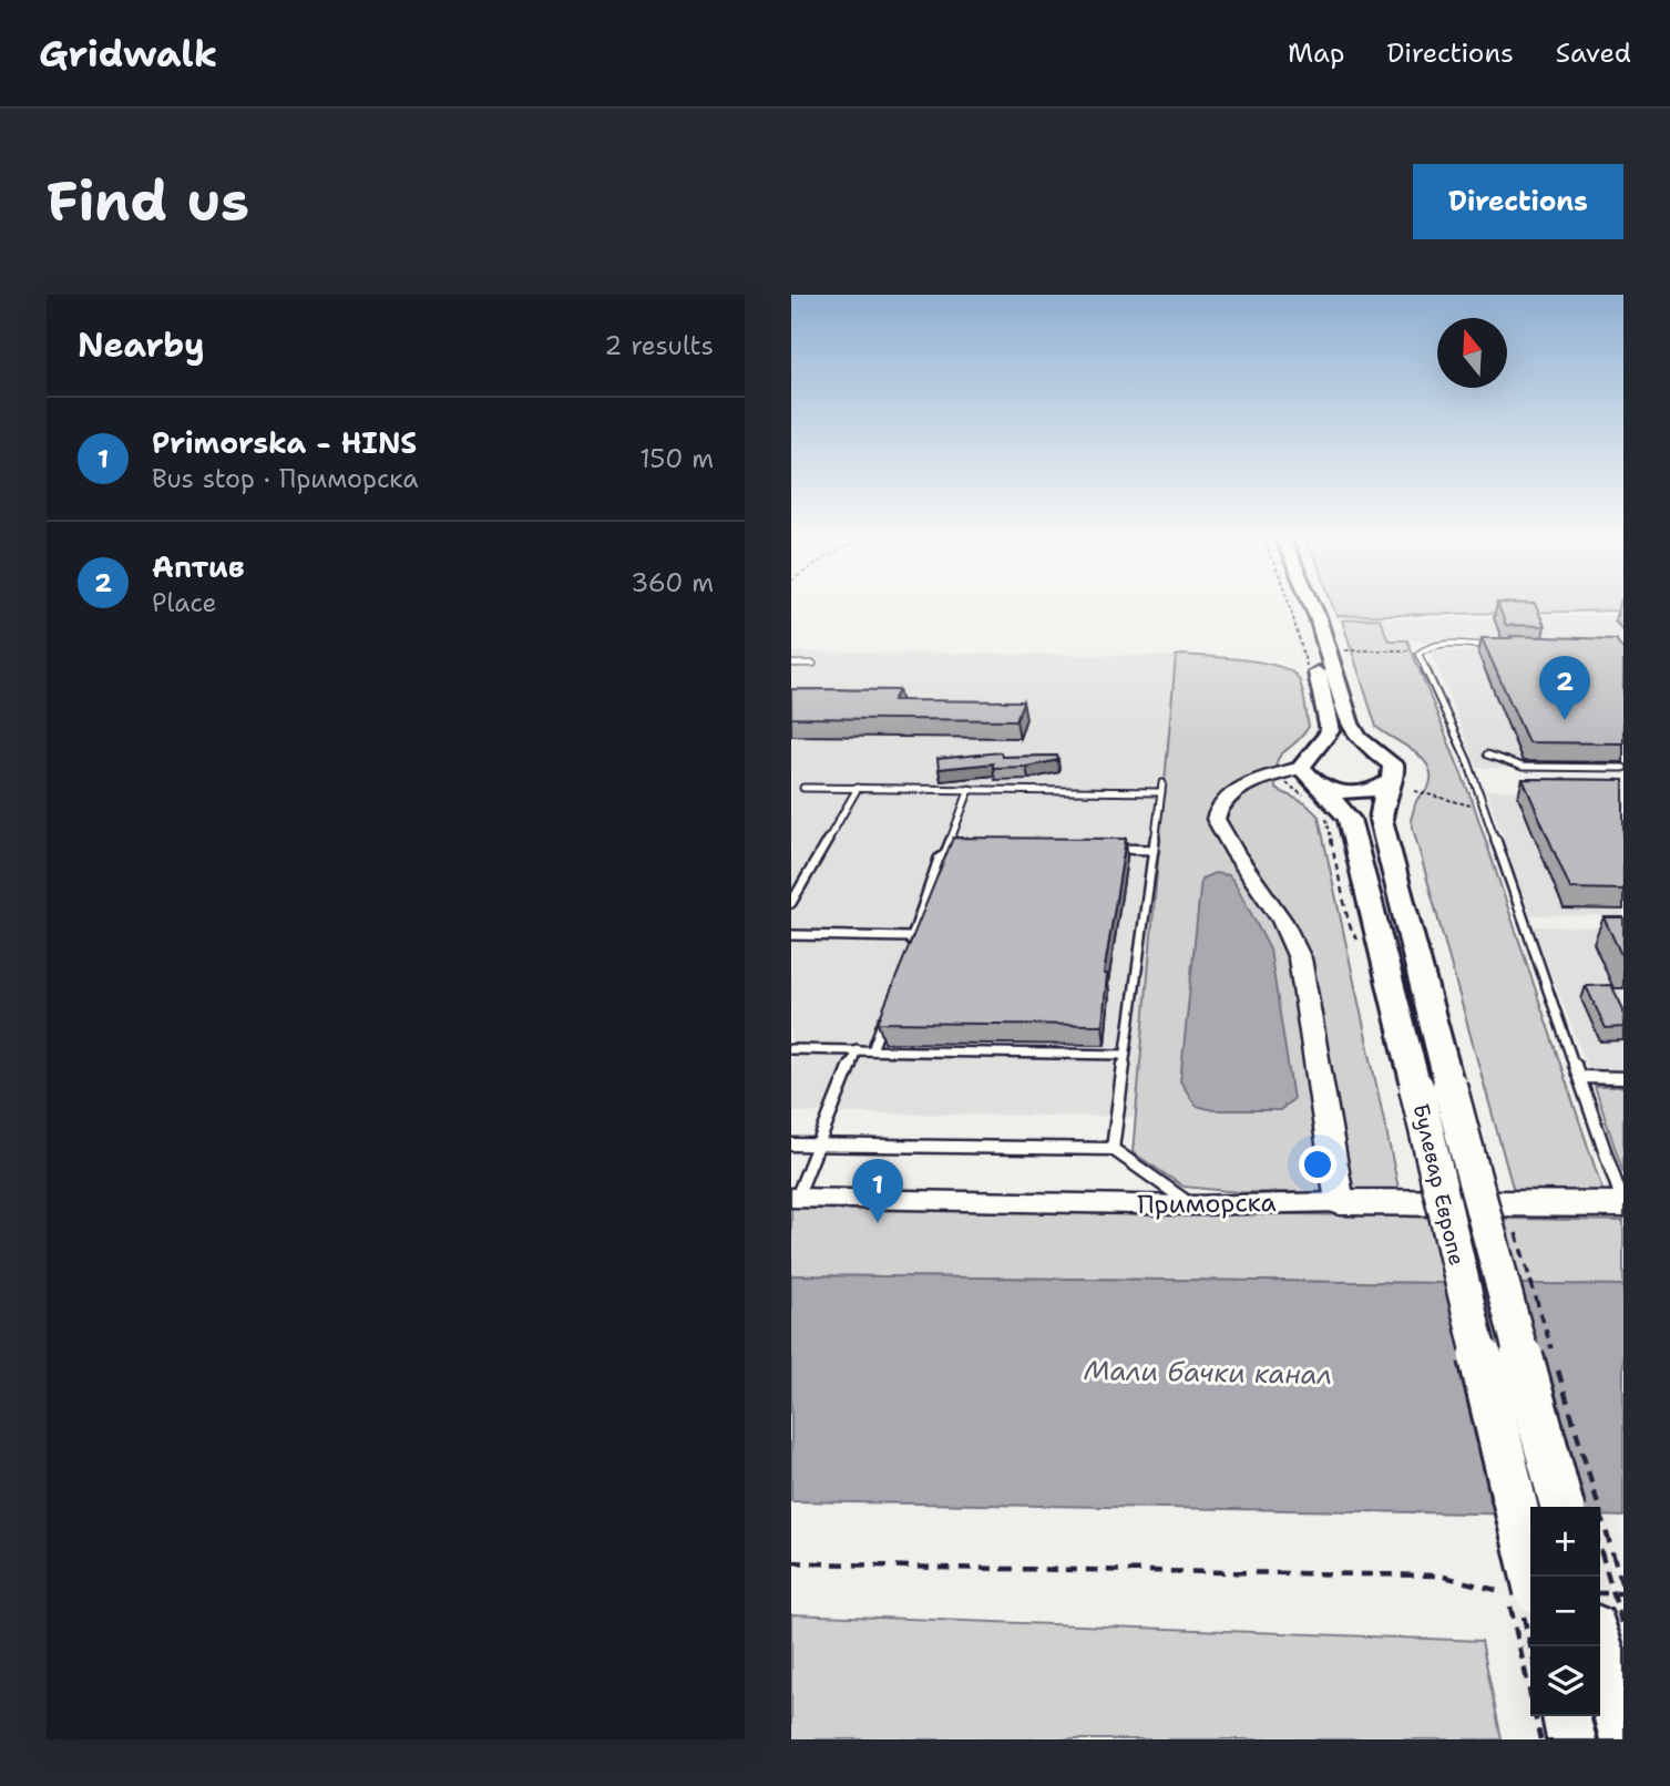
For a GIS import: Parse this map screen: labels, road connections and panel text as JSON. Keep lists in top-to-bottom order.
{
  "streets": {
    "main road": ["Булевар Европе"],
    "street": ["Приморска"]
  },
  "water": ["Мали бачки канал"],
  "north": "top",
  "page": {
    "header": "Gridwalk",
    "nav": ["Map", "Directions", "Saved"],
    "buttons": "Directions",
    "title": "Find us",
    "heading": ["Nearby", "2 results"],
    "list": [
      {
        "mark": "1",
        "name": "Primorska - HINS",
        "note": "Bus stop · Приморска",
        "value": "150 m"
      },
      {
        "mark": "2",
        "name": "Аптив",
        "note": "Place",
        "value": "360 m"
      }
    ],
    "pins": ["2", "1"],
    "map_buttons": ["+", "−"]
  }
}
